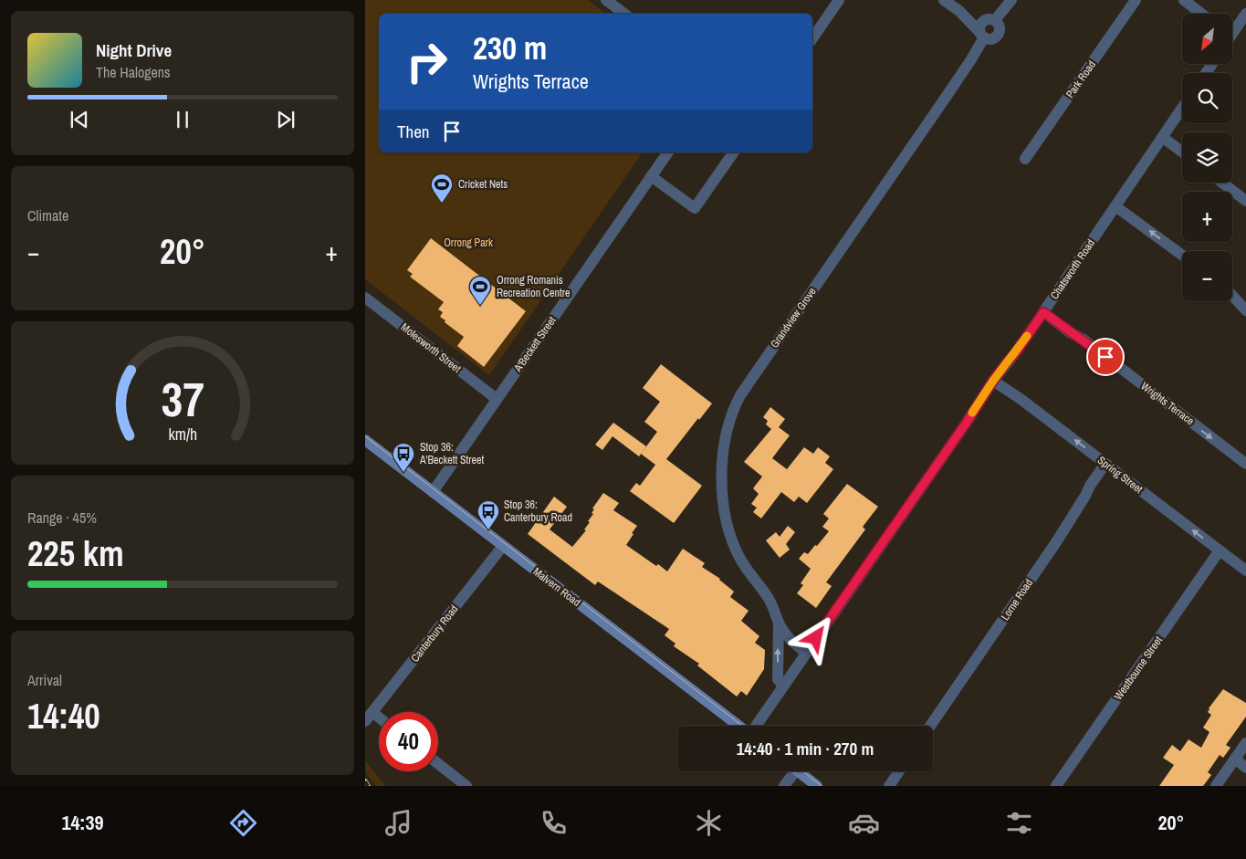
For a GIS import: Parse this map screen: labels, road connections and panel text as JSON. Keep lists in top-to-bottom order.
{
  "streets": {
    "main road": ["Malvern Road"],
    "street": [
      "Park Road",
      "Chatsworth Road",
      "Grandview Grove",
      "A'Beckett Street",
      "Molesworth Street",
      "Wrights Terrace",
      "Spring Street",
      "Lorne Road",
      "Canterbury Road",
      "Westbourne Street"
    ]
  },
  "crossings": [
    ["Chatsworth Road", "Grandview Grove"],
    ["Chatsworth Road", "Wrights Terrace"],
    ["Chatsworth Road", "Spring Street"],
    ["A'Beckett Street", "Molesworth Street"],
    ["A'Beckett Street", "Malvern Road"],
    ["Spring Street", "Lorne Road"],
    ["Spring Street", "Westbourne Street"],
    ["Malvern Road", "Canterbury Road"]
  ],
  "one_way": ["Wrights Terrace", "Spring Street"],
  "parks": ["Orrong Park"],
  "places": {
    "sports": ["Cricket Nets", "Orrong Romanis Recreation Centre"],
    "bus stop": ["Stop 36: A'Beckett Street", "Stop 36: Canterbury Road"]
  },
  "north": "bottom left",
  "page": {
    "map_buttons": ["+", "−"],
    "turn": ["230 m", "Wrights Terrace"],
    "song": ["Night Drive", "The Halogens"],
    "then": "Then",
    "tile": [
      "Climate",
      ["Range · 45%", "225 km"],
      ["Arrival", "14:40"]
    ],
    "heat": ["−", "20°", "+"],
    "limit": "40",
    "trip": "14:40 · 1 min · 270 m",
    "tabs": ["14:39", "20°"],
    "gauge": ["37", "km/h"]
  }
}
